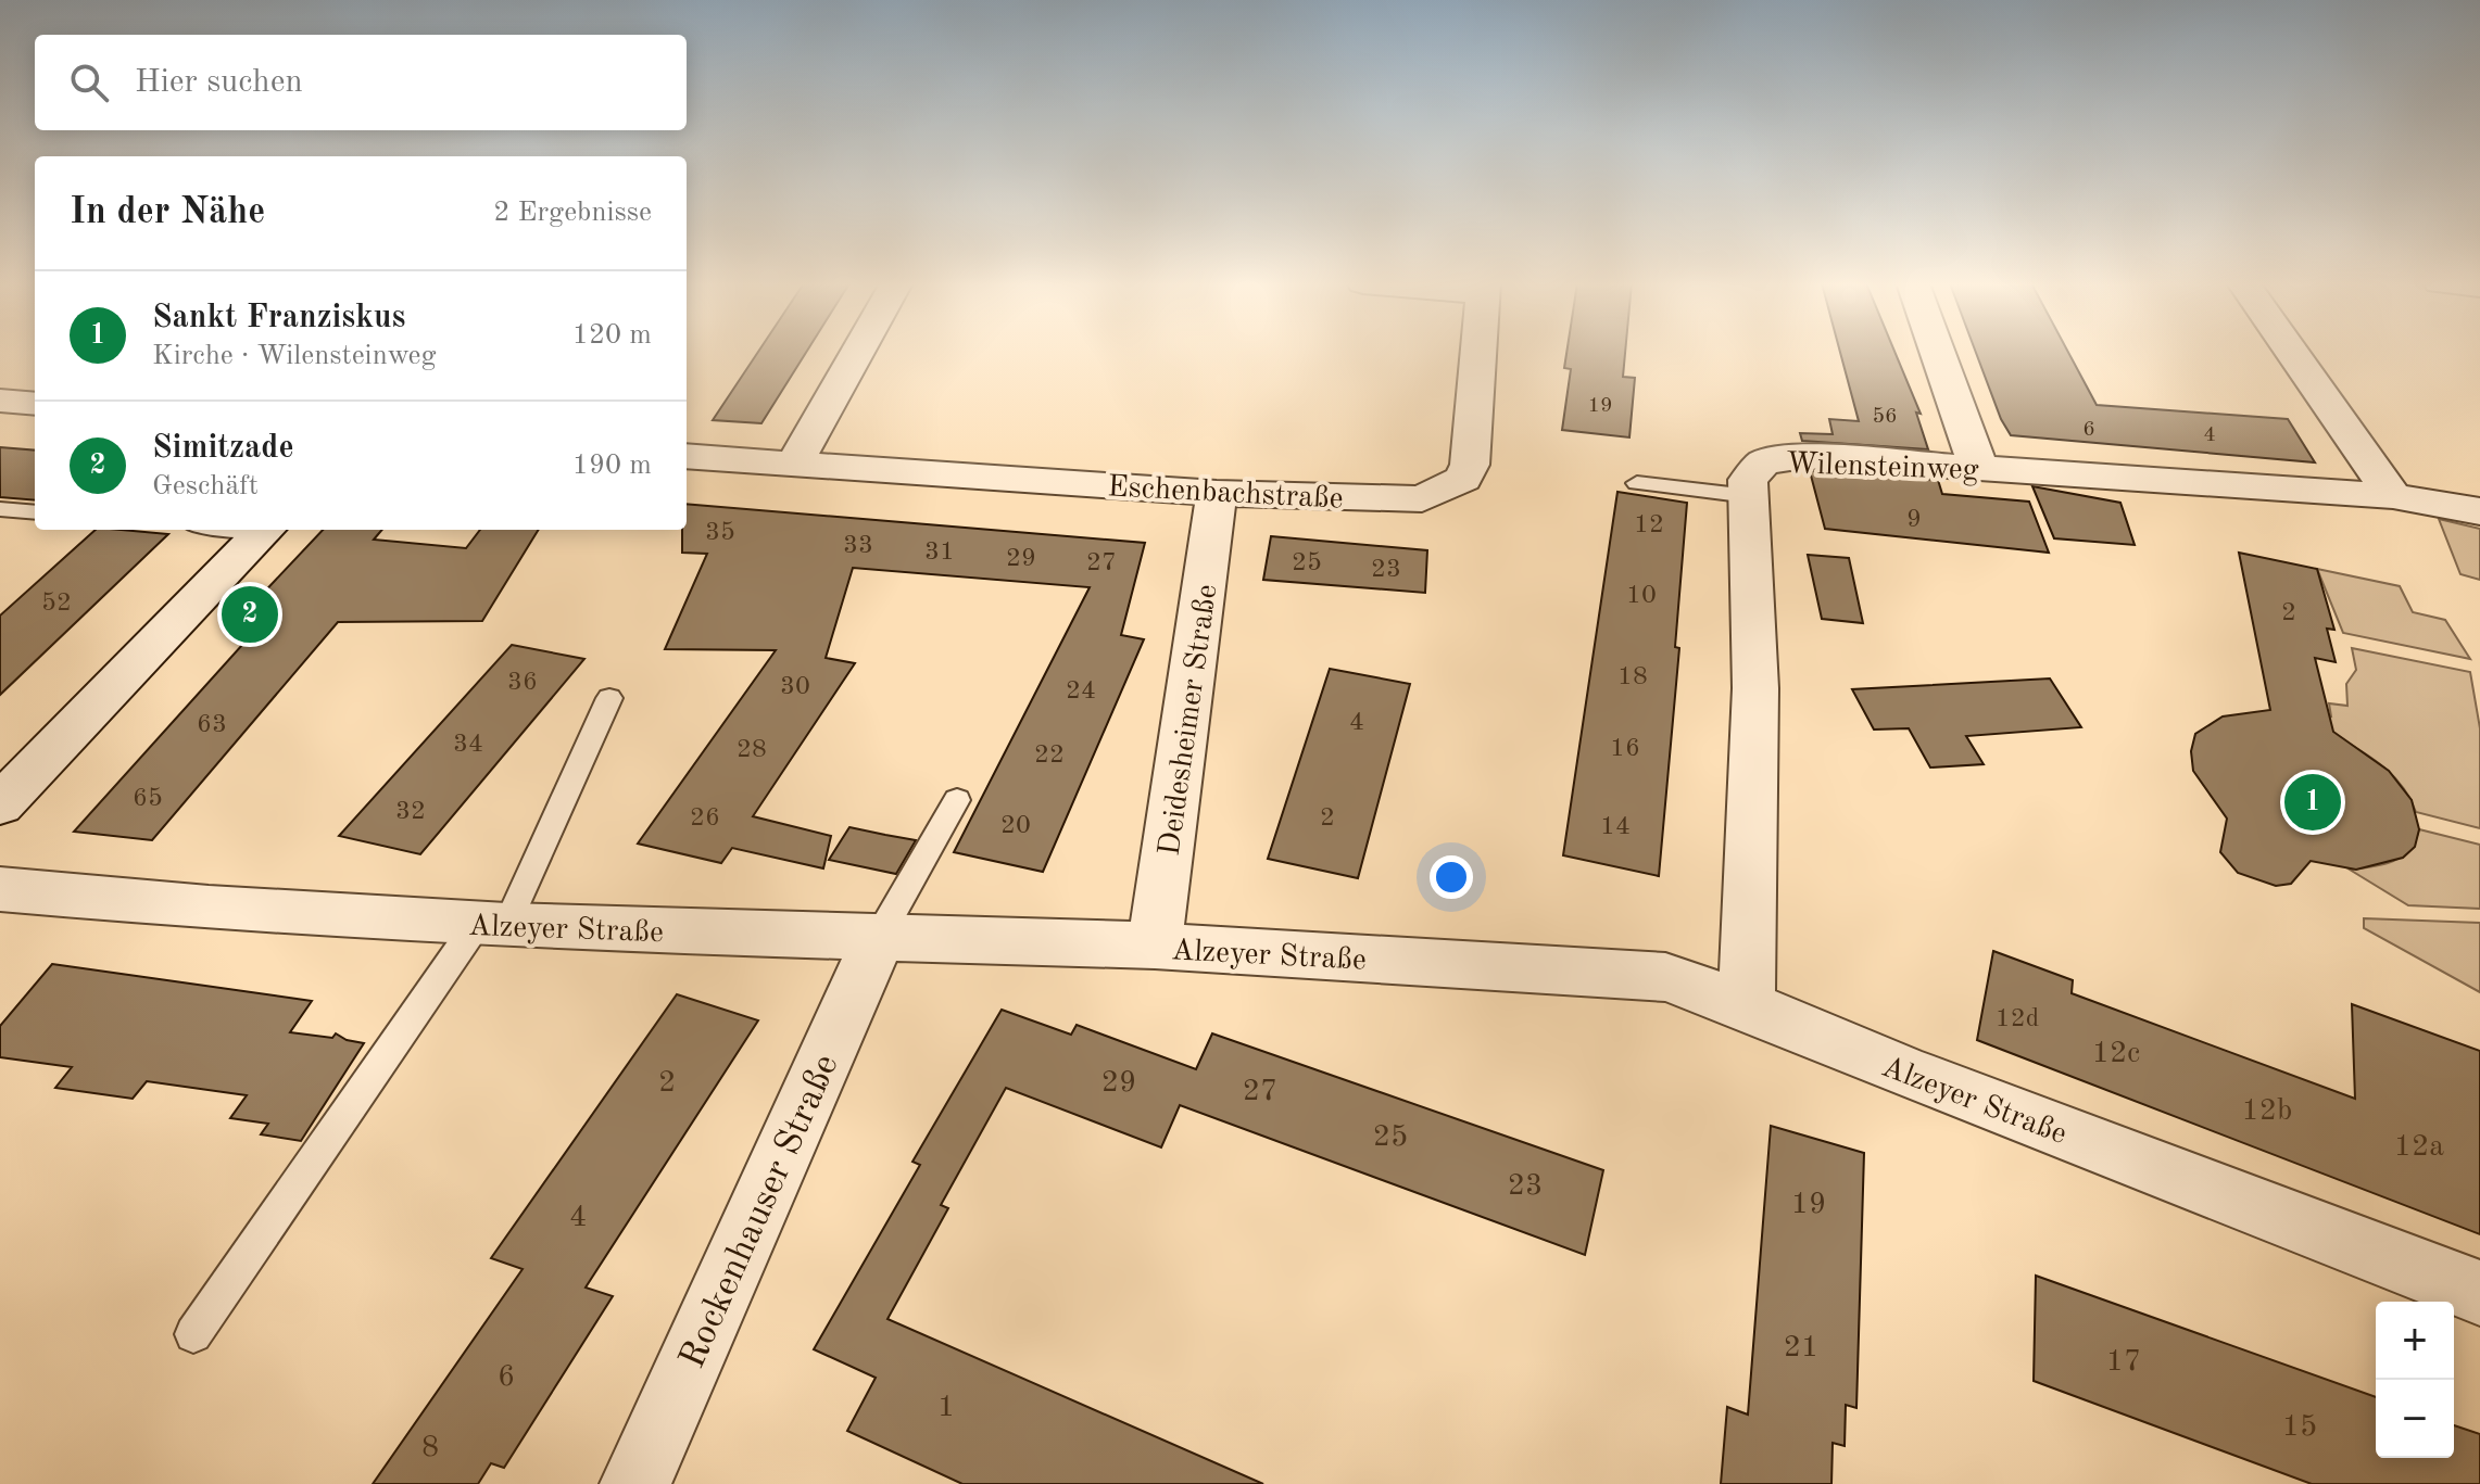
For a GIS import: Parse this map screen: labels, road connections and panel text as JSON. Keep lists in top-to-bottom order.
{
  "streets": {
    "street": [
      "Wilensteinweg",
      "Eschenbachstraße",
      "Deidesheimer Straße",
      "Alzeyer Straße",
      "Rockenhauser Straße"
    ]
  },
  "crossings": [
    ["Wilensteinweg", "Alzeyer Straße"],
    ["Eschenbachstraße", "Deidesheimer Straße"],
    ["Deidesheimer Straße", "Alzeyer Straße"],
    ["Alzeyer Straße", "Rockenhauser Straße"]
  ],
  "house_numbers": [
    "19",
    "56",
    "6",
    "4",
    "9",
    "12",
    "35",
    "33",
    "31",
    "29",
    "27",
    "25",
    "23",
    "10",
    "52",
    "2",
    "18",
    "36",
    "30",
    "24",
    "4",
    "63",
    "34",
    "16",
    "28",
    "22",
    "65",
    "32",
    "26",
    "2",
    "20",
    "14",
    "12d",
    "12c",
    "2",
    "29",
    "27",
    "12b",
    "25",
    "12a",
    "23",
    "19",
    "4",
    "21",
    "17",
    "6",
    "1",
    "15",
    "8"
  ],
  "page": {
    "search": "Hier suchen",
    "heading": ["In der Nähe", "2 Ergebnisse"],
    "list": [
      {
        "mark": "1",
        "name": "Sankt Franziskus",
        "note": "Kirche · Wilensteinweg",
        "value": "120 m"
      },
      {
        "mark": "2",
        "name": "Simitzade",
        "note": "Geschäft",
        "value": "190 m"
      }
    ],
    "pins": ["2", "1"],
    "map_buttons": ["+", "−"]
  }
}
